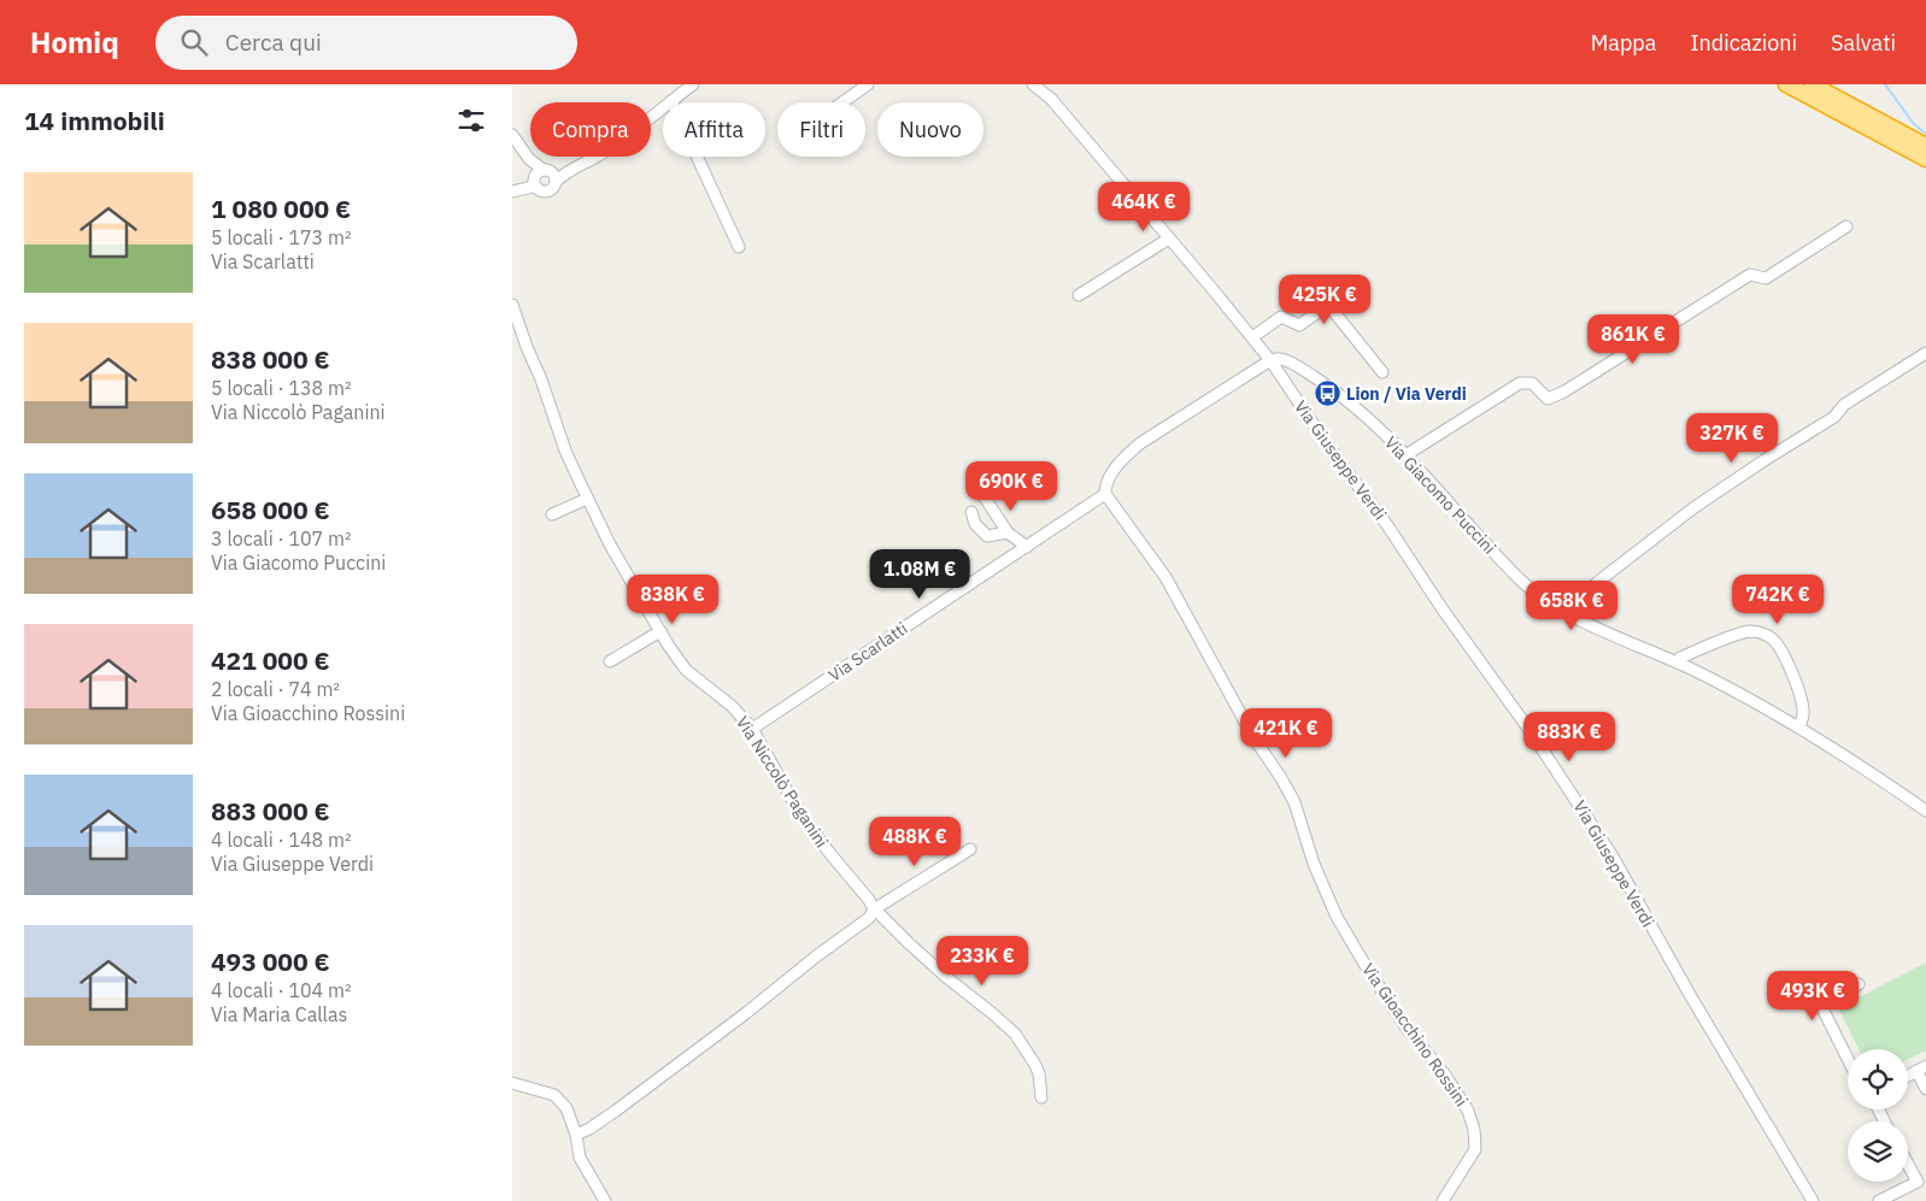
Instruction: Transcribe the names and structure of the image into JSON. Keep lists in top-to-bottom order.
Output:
{
  "streets": {
    "street": [
      "Via Giuseppe Verdi",
      "Via Giacomo Puccini",
      "Via Scarlatti",
      "Via Niccolò Paganini",
      "Via Gioacchino Rossini"
    ]
  },
  "crossings": [
    ["Via Giuseppe Verdi", "Via Giacomo Puccini"],
    ["Via Scarlatti", "Via Niccolò Paganini"],
    ["Via Scarlatti", "Via Gioacchino Rossini"]
  ],
  "places": {
    "bus stop": ["Lion / Via Verdi"]
  },
  "page": {
    "header": "Homiq",
    "search": "Cerca qui",
    "nav": ["Mappa", "Indicazioni", "Salvati"],
    "heading": "14 immobili",
    "chip": [
      "Compra",
      "Affitta",
      "Filtri",
      "Nuovo"
    ],
    "list": [
      {
        "name": "1 080 000 €",
        "note": "5 locali · 173 m² · Via Scarlatti"
      },
      {
        "name": "838 000 €",
        "note": "5 locali · 138 m² · Via Niccolò Paganini"
      },
      {
        "name": "658 000 €",
        "note": "3 locali · 107 m² · Via Giacomo Puccini"
      },
      {
        "name": "421 000 €",
        "note": "2 locali · 74 m² · Via Gioacchino Rossini"
      },
      {
        "name": "883 000 €",
        "note": "4 locali · 148 m² · Via Giuseppe Verdi"
      },
      {
        "name": "493 000 €",
        "note": "4 locali · 104 m² · Via Maria Callas"
      }
    ],
    "price": [
      "464K €",
      "425K €",
      "861K €",
      "327K €",
      "690K €",
      "1.08M €",
      "838K €",
      "742K €",
      "658K €",
      "421K €",
      "883K €",
      "488K €",
      "233K €",
      "493K €"
    ]
  }
}
